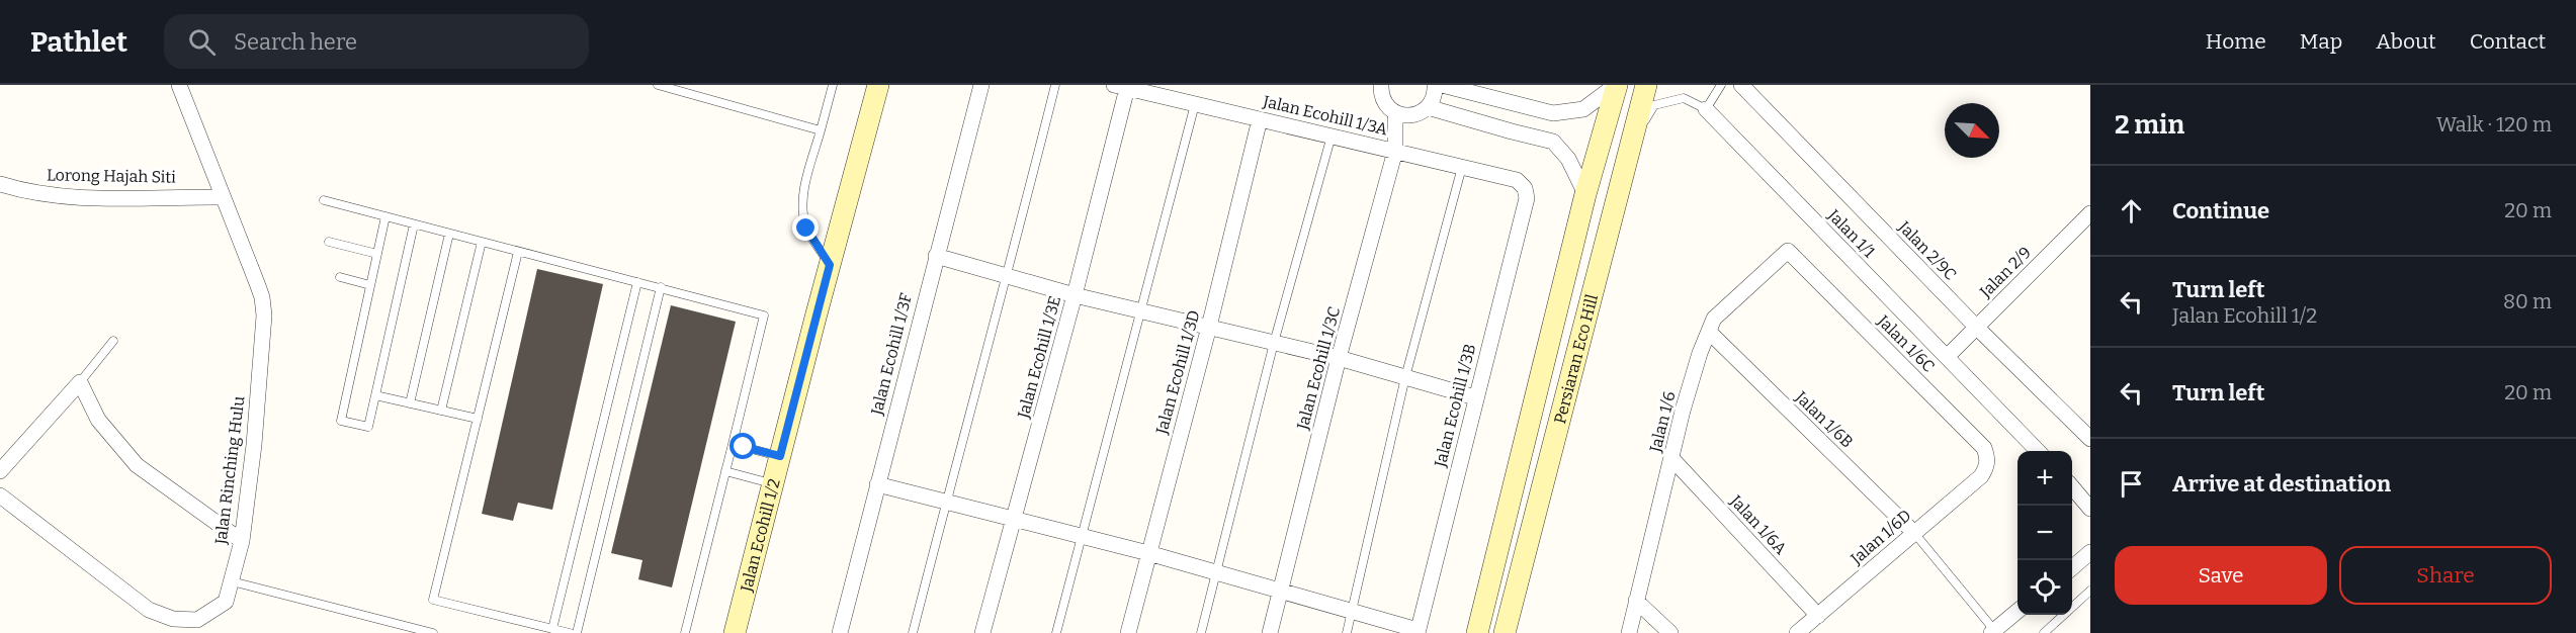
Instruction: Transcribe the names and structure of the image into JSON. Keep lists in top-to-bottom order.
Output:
{
  "streets": {
    "street": [
      "Jalan Ecohill 1/3A",
      "Lorong Hajah Siti",
      "Jalan 1/1",
      "Jalan 2/9C",
      "Jalan 2/9",
      "Jalan 1/6C",
      "Jalan Ecohill 1/3F",
      "Jalan Ecohill 1/3E",
      "Persiaran Eco Hill",
      "Jalan Ecohill 1/3C",
      "Jalan Ecohill 1/3D",
      "Jalan Ecohill 1/3B",
      "Jalan 1/6B",
      "Jalan 1/6",
      "Jalan Rinching Hulu",
      "Jalan 1/6A",
      "Jalan Ecohill 1/2",
      "Jalan 1/6D"
    ]
  },
  "crossings": [
    ["Jalan Ecohill 1/3A", "Jalan Ecohill 1/3E"],
    ["Jalan Ecohill 1/3A", "Jalan Ecohill 1/3C"],
    ["Jalan Ecohill 1/3A", "Jalan Ecohill 1/3D"],
    ["Jalan Ecohill 1/3A", "Jalan Ecohill 1/3B"],
    ["Lorong Hajah Siti", "Jalan Rinching Hulu"],
    ["Jalan 1/1", "Jalan 2/9"],
    ["Jalan 1/1", "Persiaran Eco Hill"],
    ["Jalan 2/9C", "Jalan 2/9"],
    ["Jalan 1/6C", "Jalan 1/6"],
    ["Jalan 1/6C", "Jalan 1/6D"],
    ["Jalan 1/6B", "Jalan 1/6"],
    ["Jalan 1/6B", "Jalan 1/6D"],
    ["Jalan 1/6", "Jalan 1/6A"],
    ["Jalan 1/6A", "Jalan 1/6D"]
  ],
  "north": "bottom right",
  "page": {
    "header": "Pathlet",
    "search": "Search here",
    "nav": [
      "Home",
      "Map",
      "About",
      "Contact"
    ],
    "heading": ["2 min", "Walk · 120 m"],
    "list": [
      ["Continue", "20 m"],
      ["Turn left", "Jalan Ecohill 1/2", "80 m"],
      ["Turn left", "20 m"],
      "Arrive at destination"
    ],
    "map_buttons": ["+", "−"],
    "buttons": ["Save", "Share"]
  }
}
